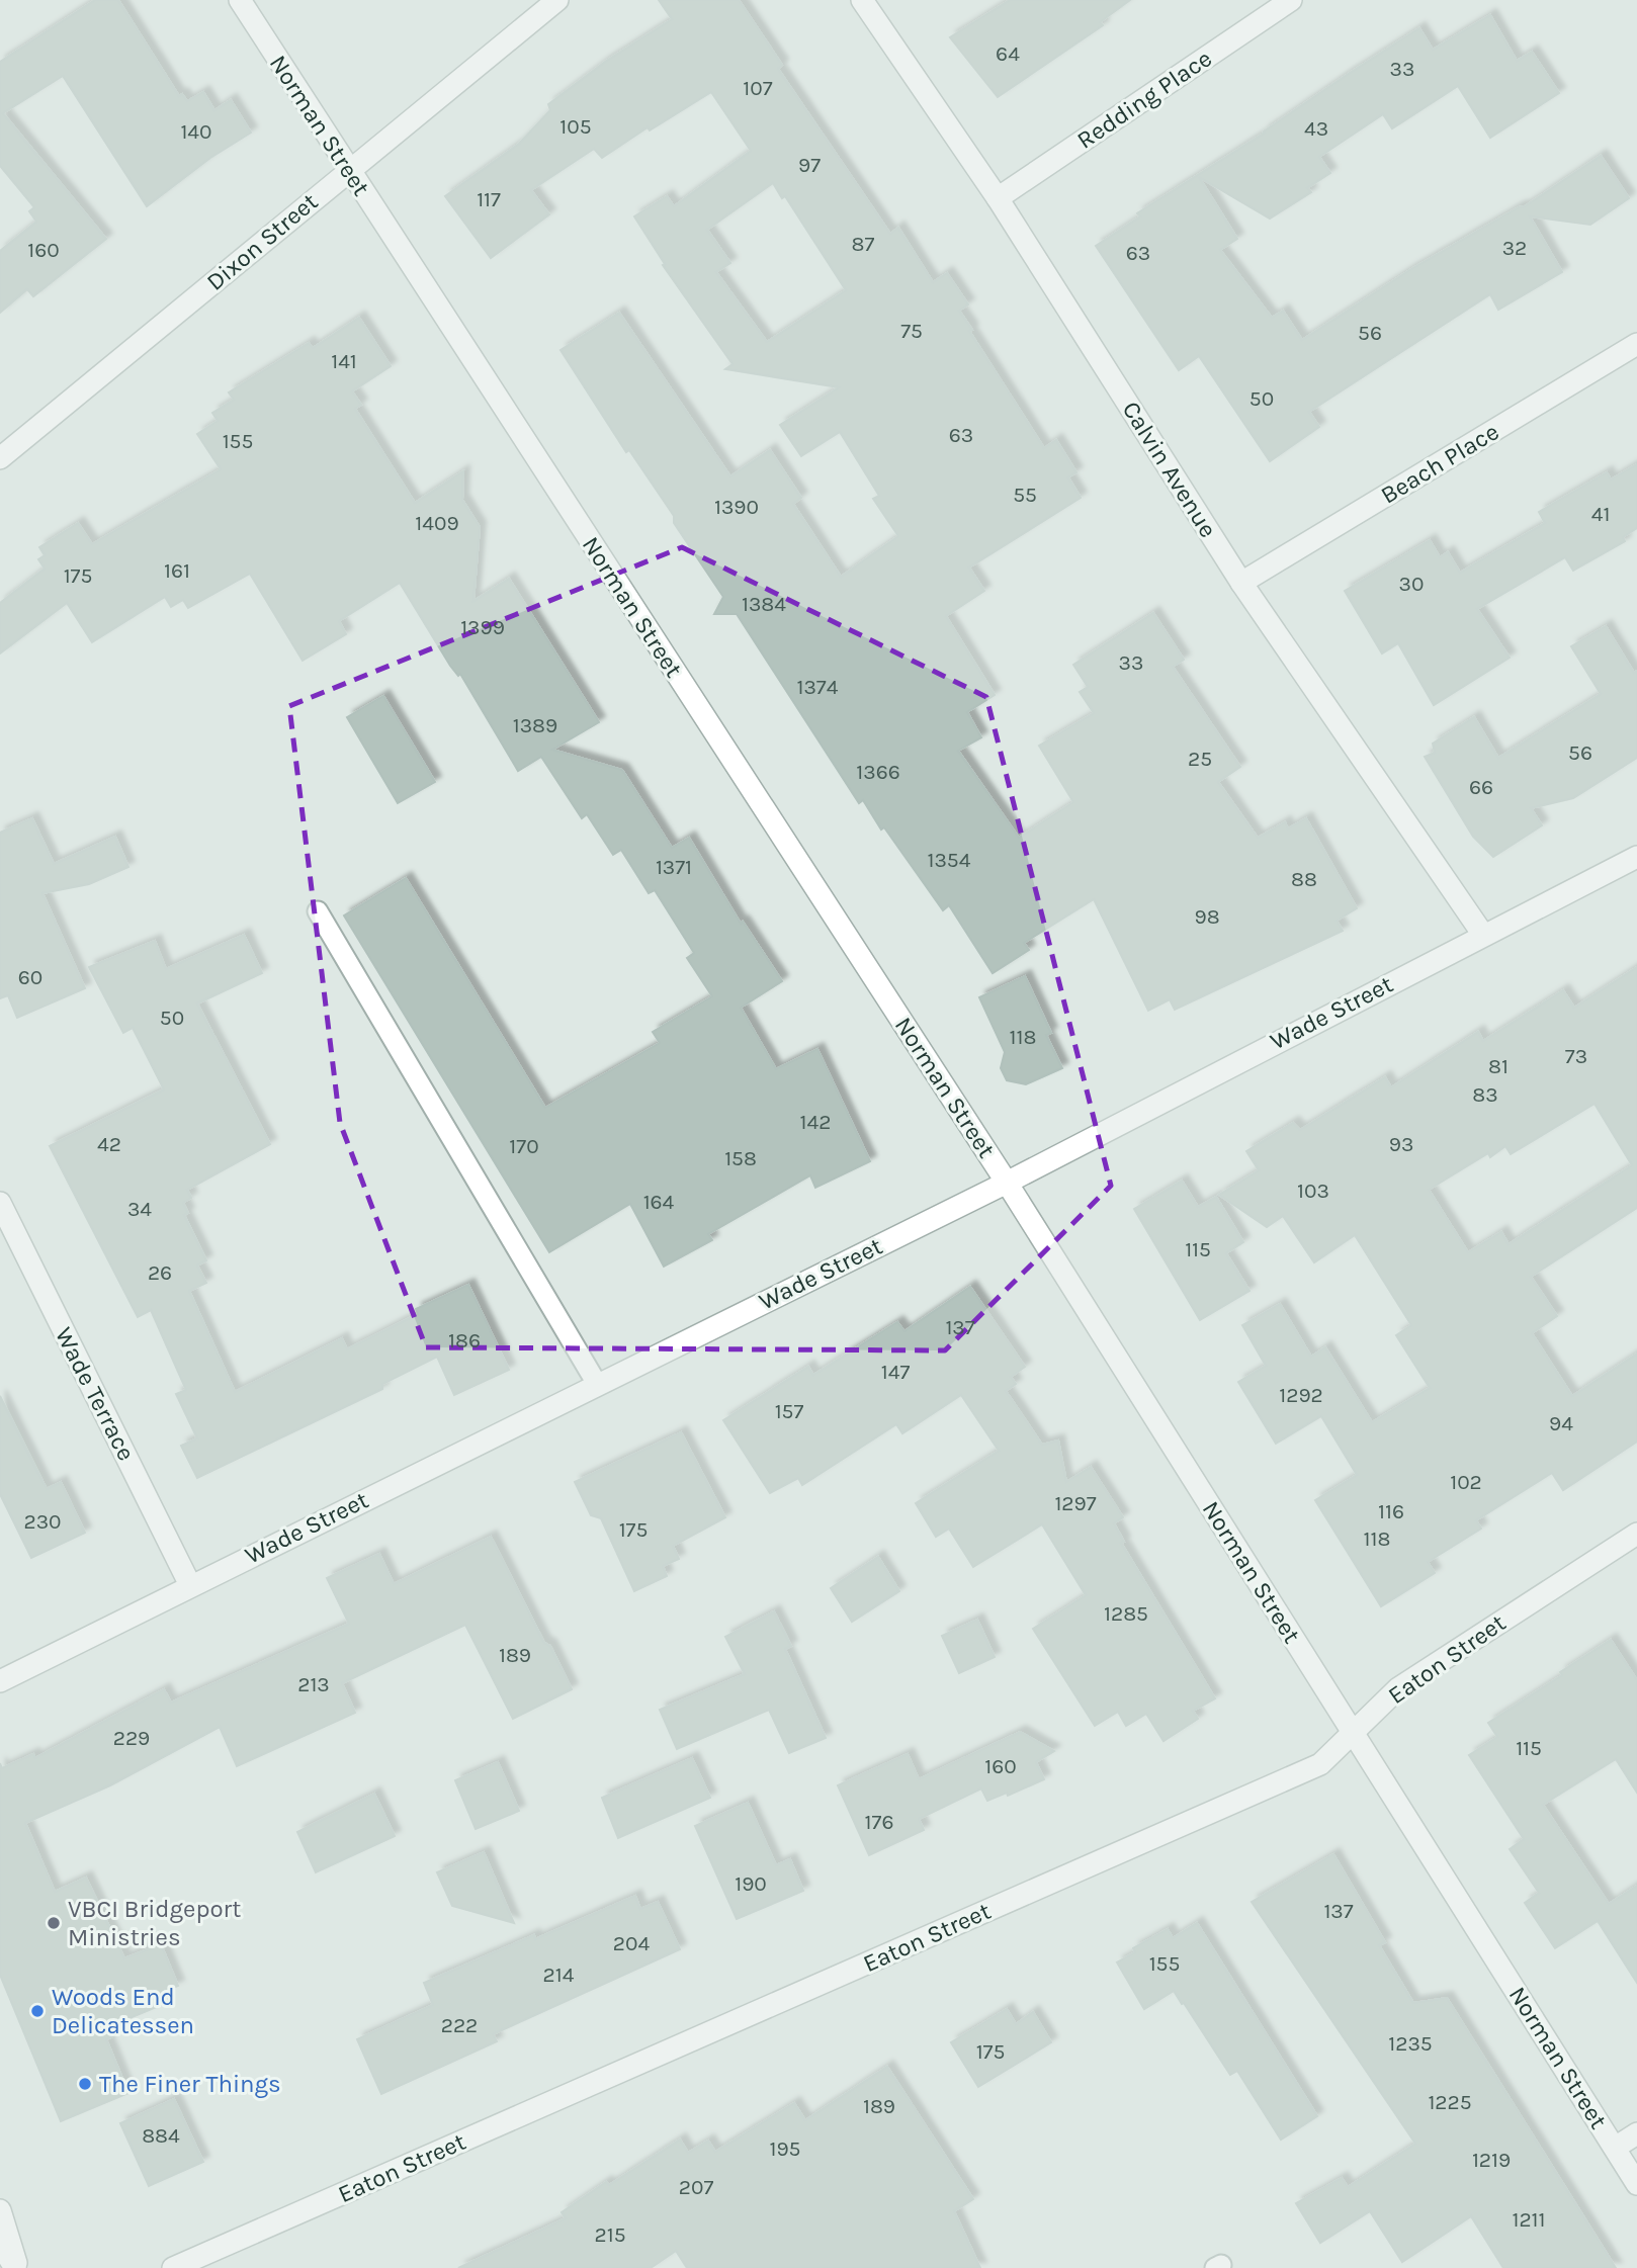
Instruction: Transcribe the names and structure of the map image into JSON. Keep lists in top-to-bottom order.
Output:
{
  "streets": {
    "street": [
      "Redding Place",
      "Norman Street",
      "Dixon Street",
      "Beach Place",
      "Calvin Avenue",
      "Wade Street",
      "Wade Terrace",
      "Eaton Street"
    ]
  },
  "crossings": [
    ["Redding Place", "Calvin Avenue"],
    ["Norman Street", "Dixon Street"],
    ["Norman Street", "Wade Street"],
    ["Norman Street", "Eaton Street"],
    ["Beach Place", "Calvin Avenue"],
    ["Calvin Avenue", "Wade Street"],
    ["Wade Street", "Wade Terrace"]
  ],
  "places": ["VBCI Bridgeport Ministries", "Woods End Delicatessen", "The Finer Things"],
  "house_numbers": [
    "64",
    "33",
    "107",
    "105",
    "43",
    "140",
    "97",
    "117",
    "87",
    "32",
    "160",
    "63",
    "75",
    "56",
    "141",
    "50",
    "63",
    "155",
    "55",
    "1390",
    "41",
    "1409",
    "161",
    "175",
    "30",
    "1384",
    "1399",
    "33",
    "1374",
    "1389",
    "56",
    "25",
    "1366",
    "66",
    "1354",
    "1371",
    "88",
    "98",
    "60",
    "50",
    "118",
    "73",
    "81",
    "83",
    "142",
    "42",
    "93",
    "170",
    "158",
    "103",
    "164",
    "34",
    "115",
    "26",
    "137",
    "186",
    "147",
    "1292",
    "157",
    "94",
    "102",
    "1297",
    "116",
    "230",
    "175",
    "118",
    "1285",
    "189",
    "213",
    "229",
    "115",
    "160",
    "176",
    "190",
    "137",
    "204",
    "155",
    "214",
    "222",
    "1235",
    "175",
    "1225",
    "189",
    "884",
    "195",
    "1219",
    "207",
    "1211",
    "215"
  ]
}
